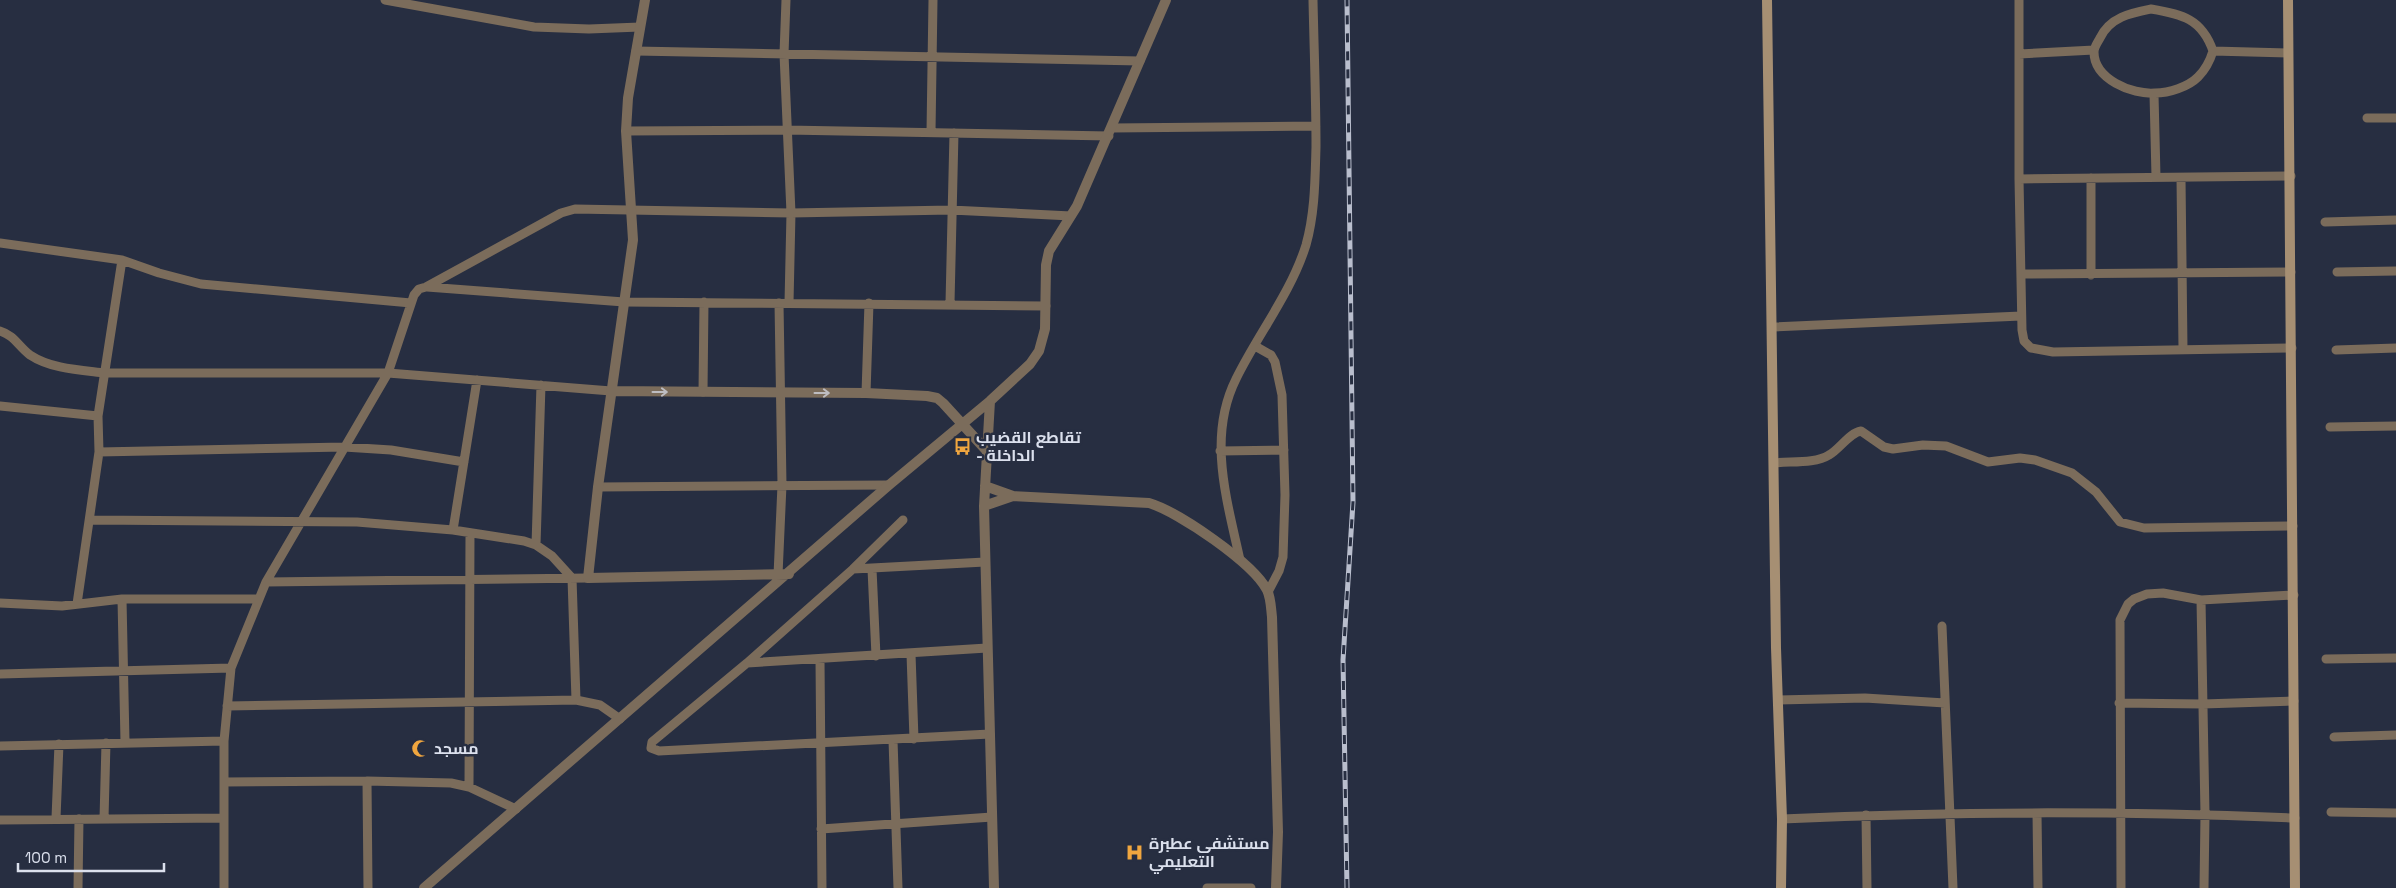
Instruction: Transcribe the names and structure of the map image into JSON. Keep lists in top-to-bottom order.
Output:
{
  "places": {
    "bus stop": ["تقاطع القضيب - الداخلة"],
    "mosque": ["مسجد"],
    "hospital": ["مستشفى عطبرة التعليمي"]
  },
  "scale_bar": "100 m"
}
